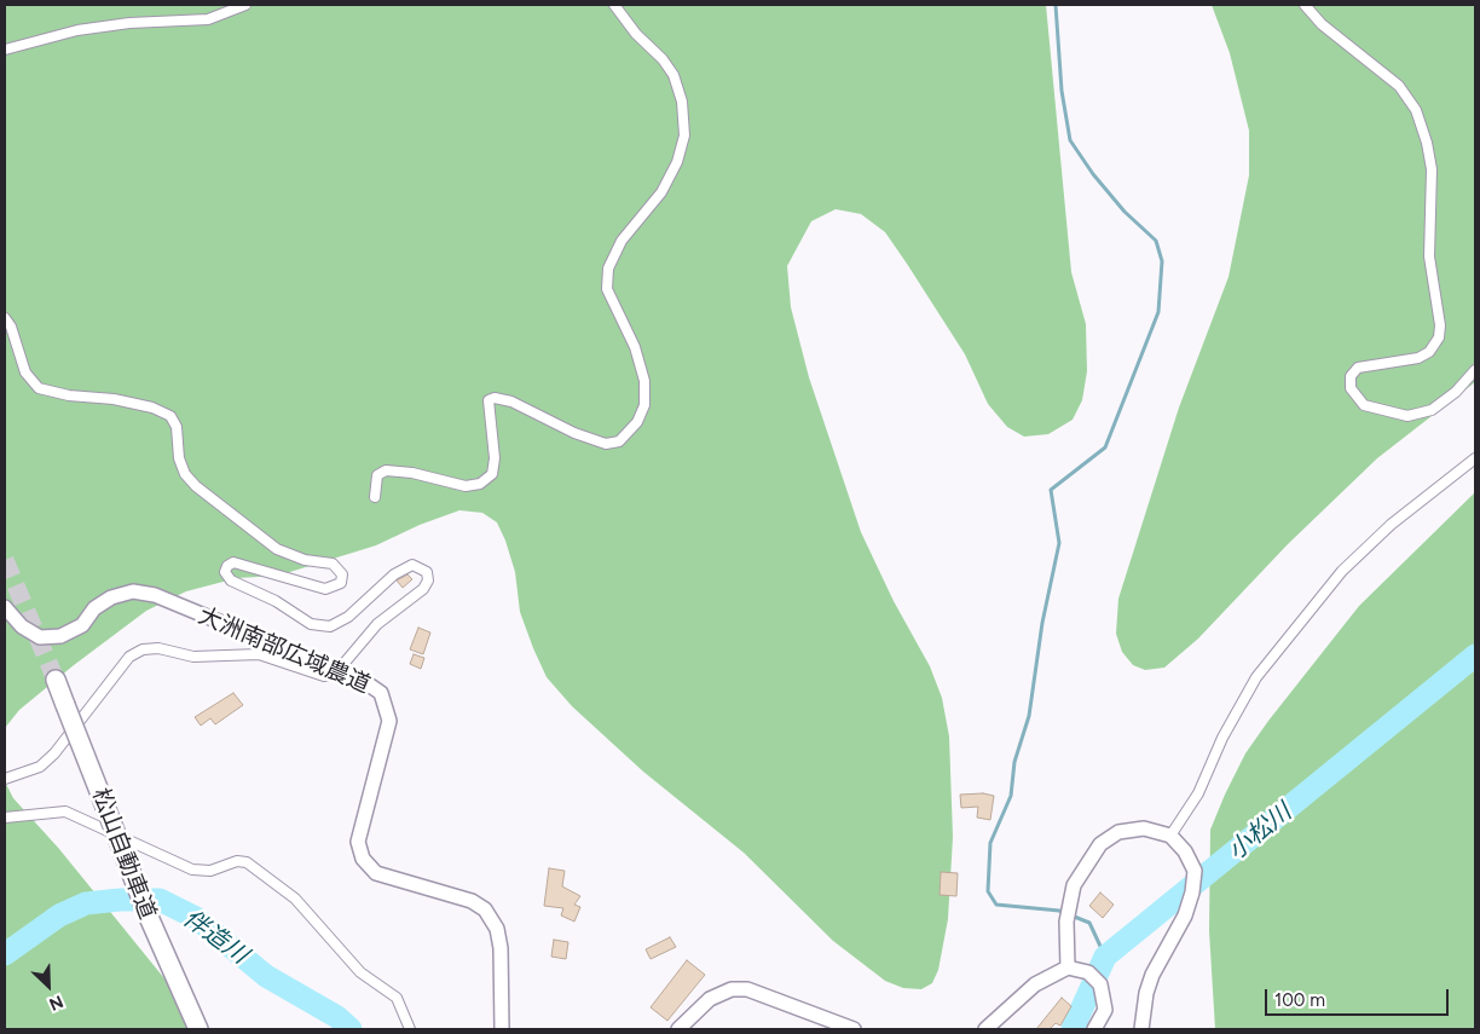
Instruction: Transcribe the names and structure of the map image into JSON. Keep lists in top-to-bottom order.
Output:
{
  "streets": {
    "highway": ["松山自動車道"],
    "street": ["大洲南部広域農道"]
  },
  "water": ["小松川", "伴造川"],
  "scale_bar": "100 m",
  "north": "bottom right"
}
